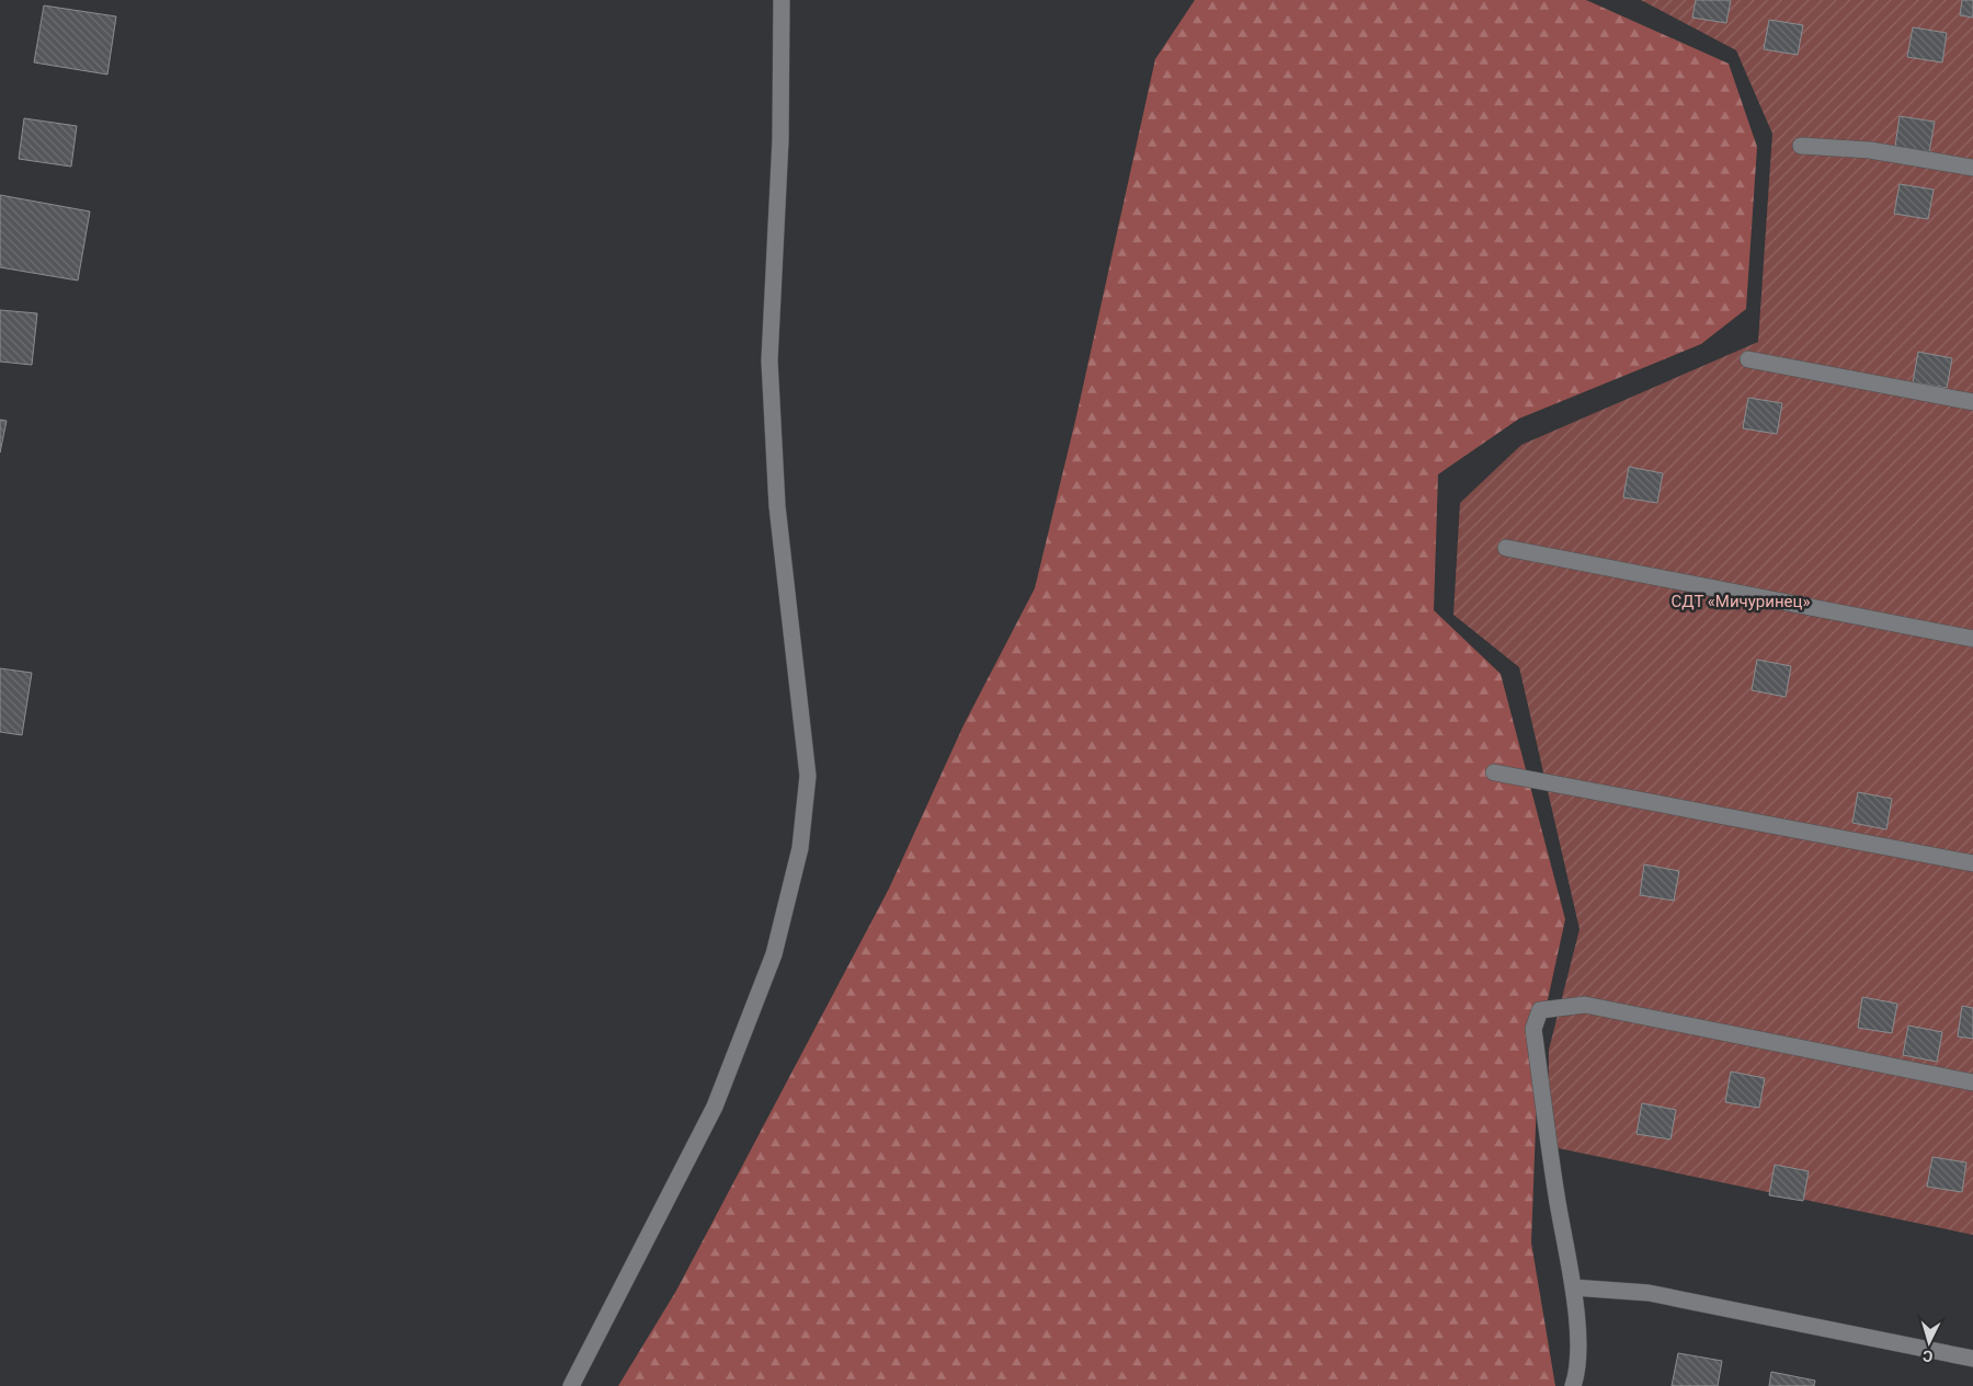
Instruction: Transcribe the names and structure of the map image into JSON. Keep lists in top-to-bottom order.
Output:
{
  "parks": ["СДТ «Мичуринец»"],
  "north": "bottom"
}
